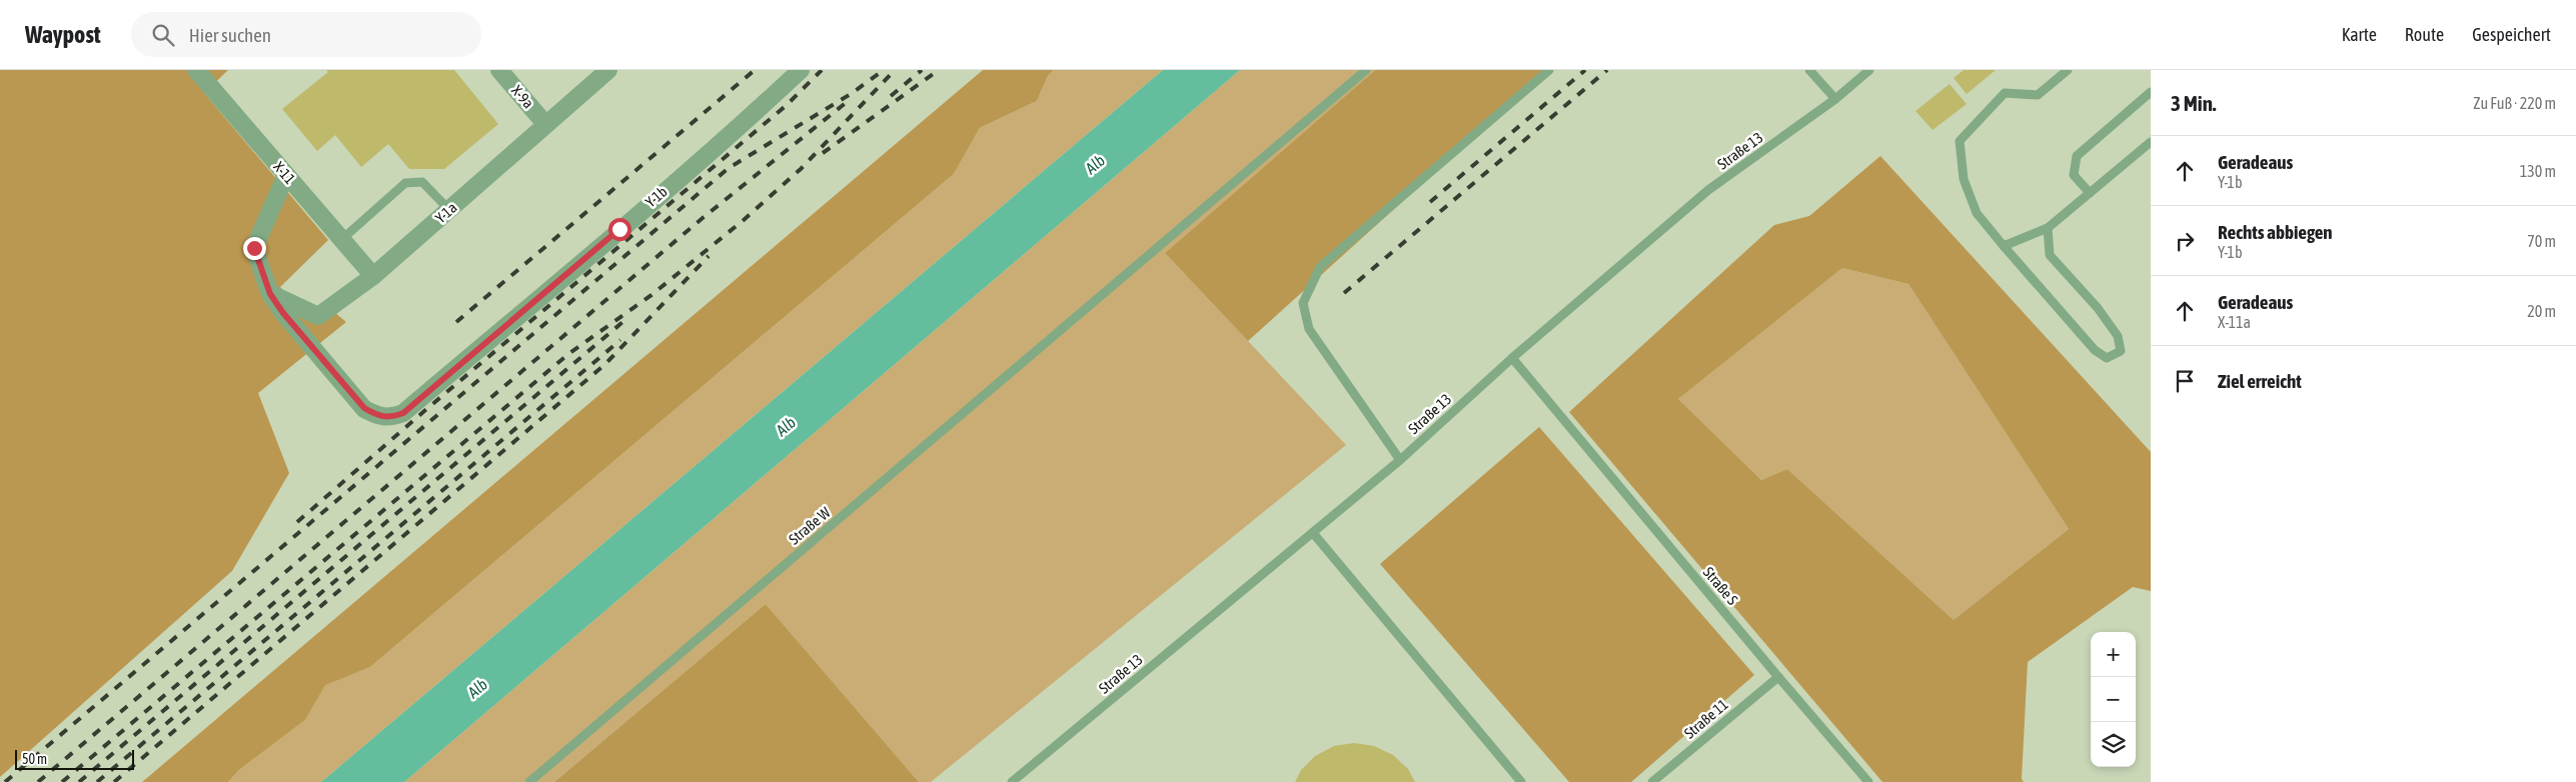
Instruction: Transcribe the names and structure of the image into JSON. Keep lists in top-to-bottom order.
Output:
{
  "streets": {
    "street": [
      "X-9a",
      "X-11",
      "Y-1b",
      "Y-1a"
    ],
    "lane": [
      "Straße 13",
      "Straße W",
      "Straße S",
      "Straße 11"
    ]
  },
  "crossings": [
    ["X-9a", "Y-1a"],
    ["Straße 13", "Straße S"],
    ["X-11", "Y-1b"],
    ["X-11", "Y-1a"],
    ["Y-1b", "Y-1a"],
    ["Straße S", "Straße 11"]
  ],
  "water": ["Alb"],
  "scale_bar": "50 m",
  "page": {
    "header": "Waypost",
    "search": "Hier suchen",
    "nav": ["Karte", "Route", "Gespeichert"],
    "heading": ["3 Min.", "Zu Fuß · 220 m"],
    "list": [
      ["Geradeaus", "Y-1b", "130 m"],
      ["Rechts abbiegen", "Y-1b", "70 m"],
      ["Geradeaus", "X-11a", "20 m"],
      "Ziel erreicht"
    ],
    "map_buttons": ["+", "−"],
    "scale": "50 m"
  }
}
